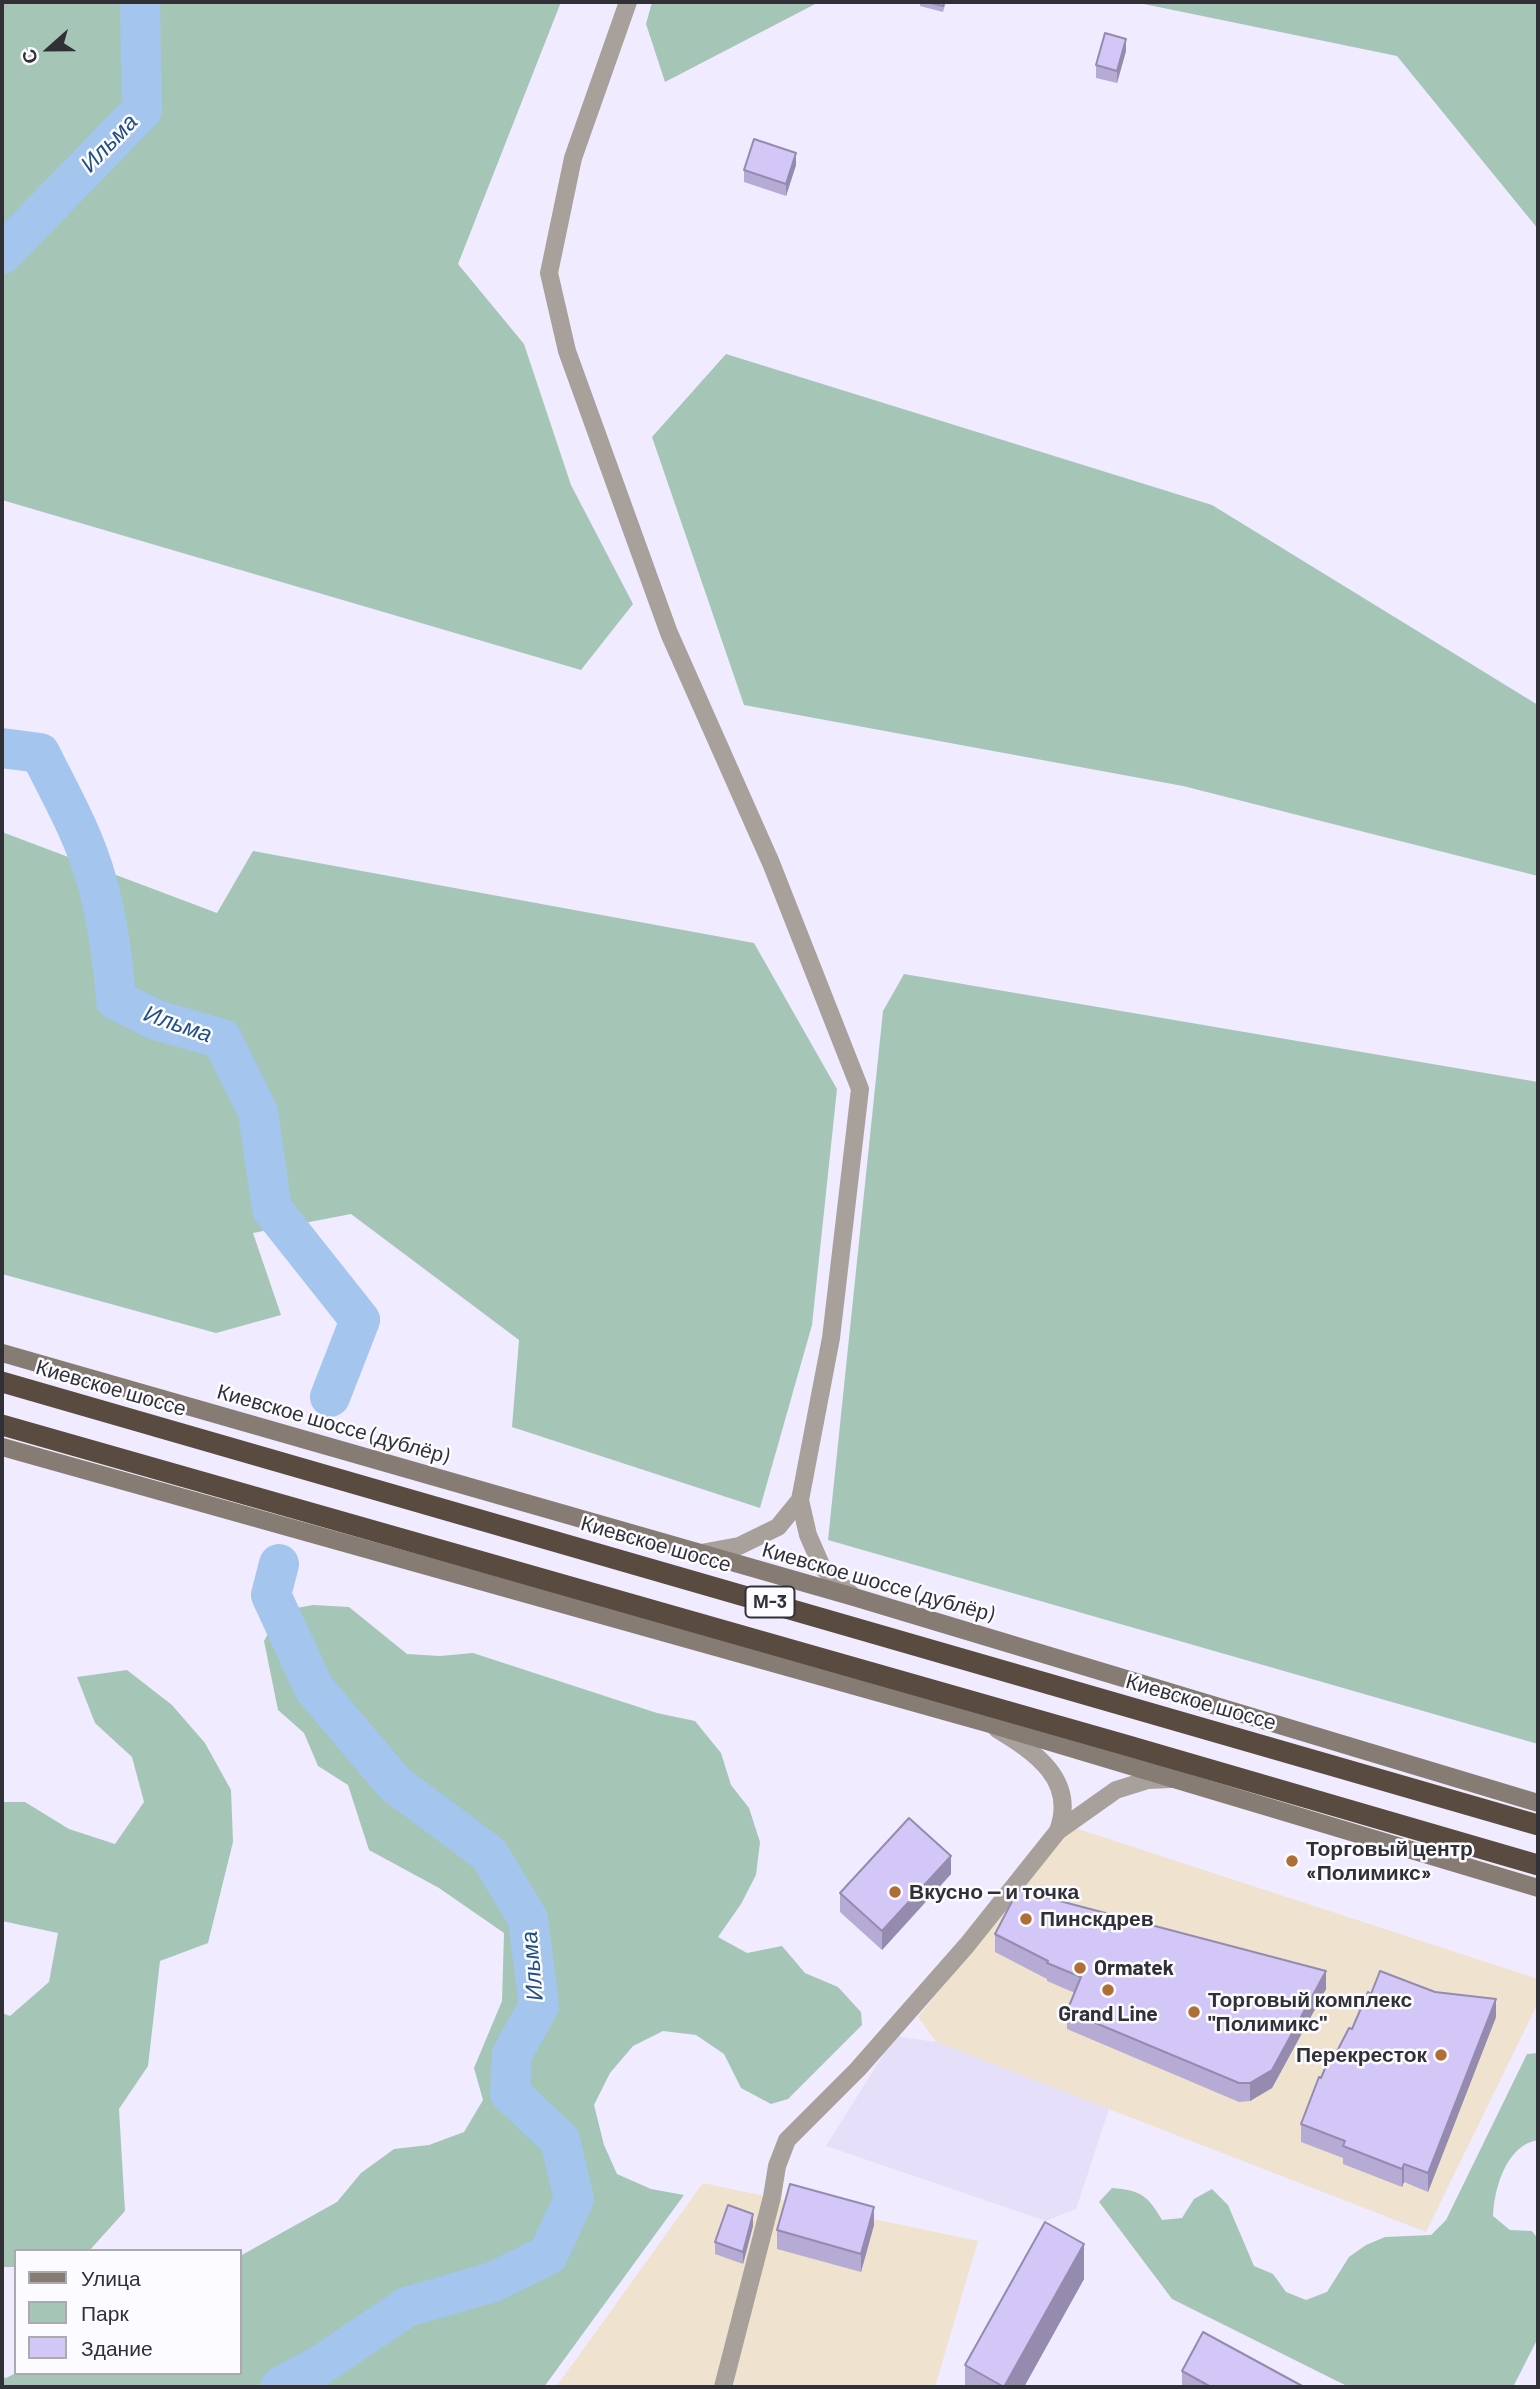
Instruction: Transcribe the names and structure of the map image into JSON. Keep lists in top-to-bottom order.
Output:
{
  "streets": {
    "highway": ["Киевское шоссе", "М-3"],
    "main road": ["Киевское шоссе (дублёр)"]
  },
  "water": ["Ильма"],
  "places": [
    "Торговый центр «Полимикс»",
    "Вкусно — и точка",
    "Пинскдрев",
    "Ormatek",
    "Grand Line",
    "Торговый комплекс \"Полимикс\"",
    "Перекресток"
  ],
  "legend": ["Улица", "Парк", "Здание"],
  "north": "left"
}
